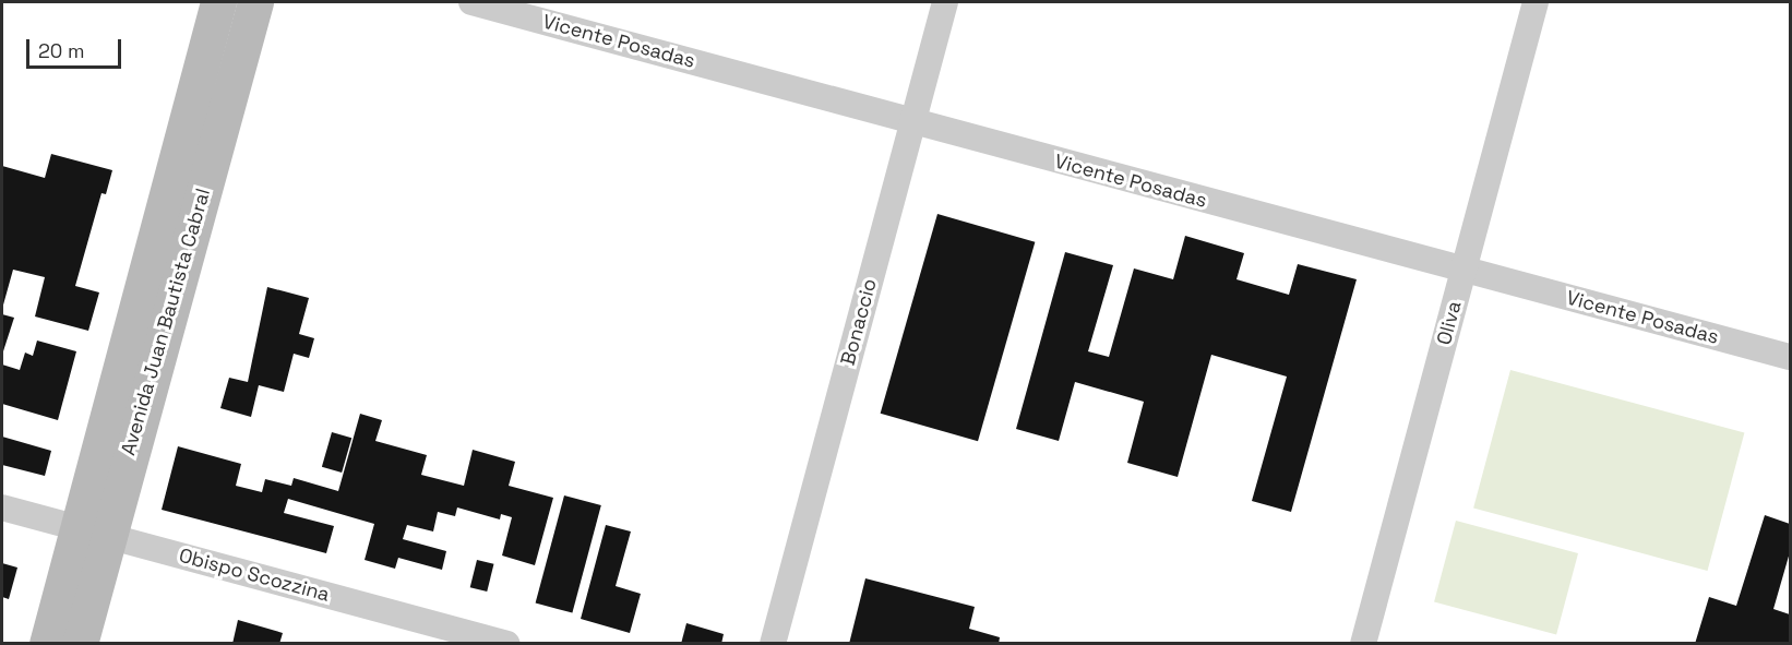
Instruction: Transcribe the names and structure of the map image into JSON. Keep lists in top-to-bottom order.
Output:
{
  "streets": {
    "main road": ["Avenida Juan Bautista Cabral"],
    "street": [
      "Vicente Posadas",
      "Bonaccio",
      "Oliva",
      "Obispo Scozzina"
    ]
  },
  "crossings": [
    ["Vicente Posadas", "Bonaccio"],
    ["Vicente Posadas", "Oliva"],
    ["Avenida Juan Bautista Cabral", "Obispo Scozzina"]
  ],
  "scale_bar": "20 m"
}
